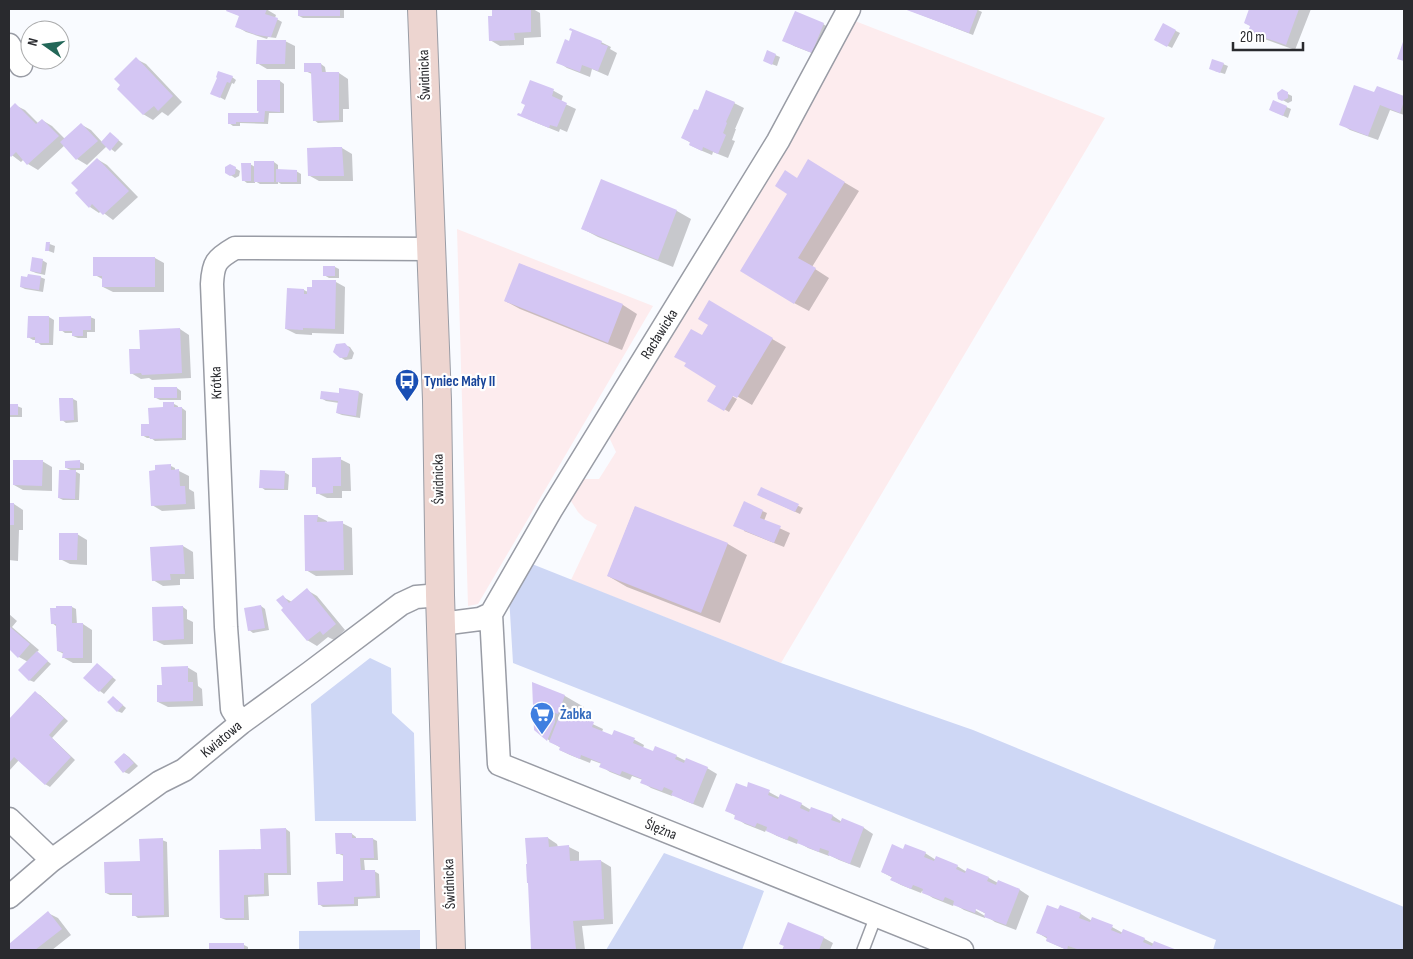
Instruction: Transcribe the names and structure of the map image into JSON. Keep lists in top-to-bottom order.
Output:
{
  "streets": {
    "street": [
      "Świdnicka",
      "Racławicka",
      "Krótka",
      "Kwiatowa",
      "Ślężna"
    ]
  },
  "crossings": [
    ["Świdnicka", "Krótka"],
    ["Świdnicka", "Kwiatowa"],
    ["Racławicka", "Ślężna"],
    ["Krótka", "Kwiatowa"]
  ],
  "places": {
    "bus stop": ["Tyniec Mały II"],
    "supermarket": ["Żabka"]
  },
  "scale_bar": "20 m",
  "north": "left"
}
